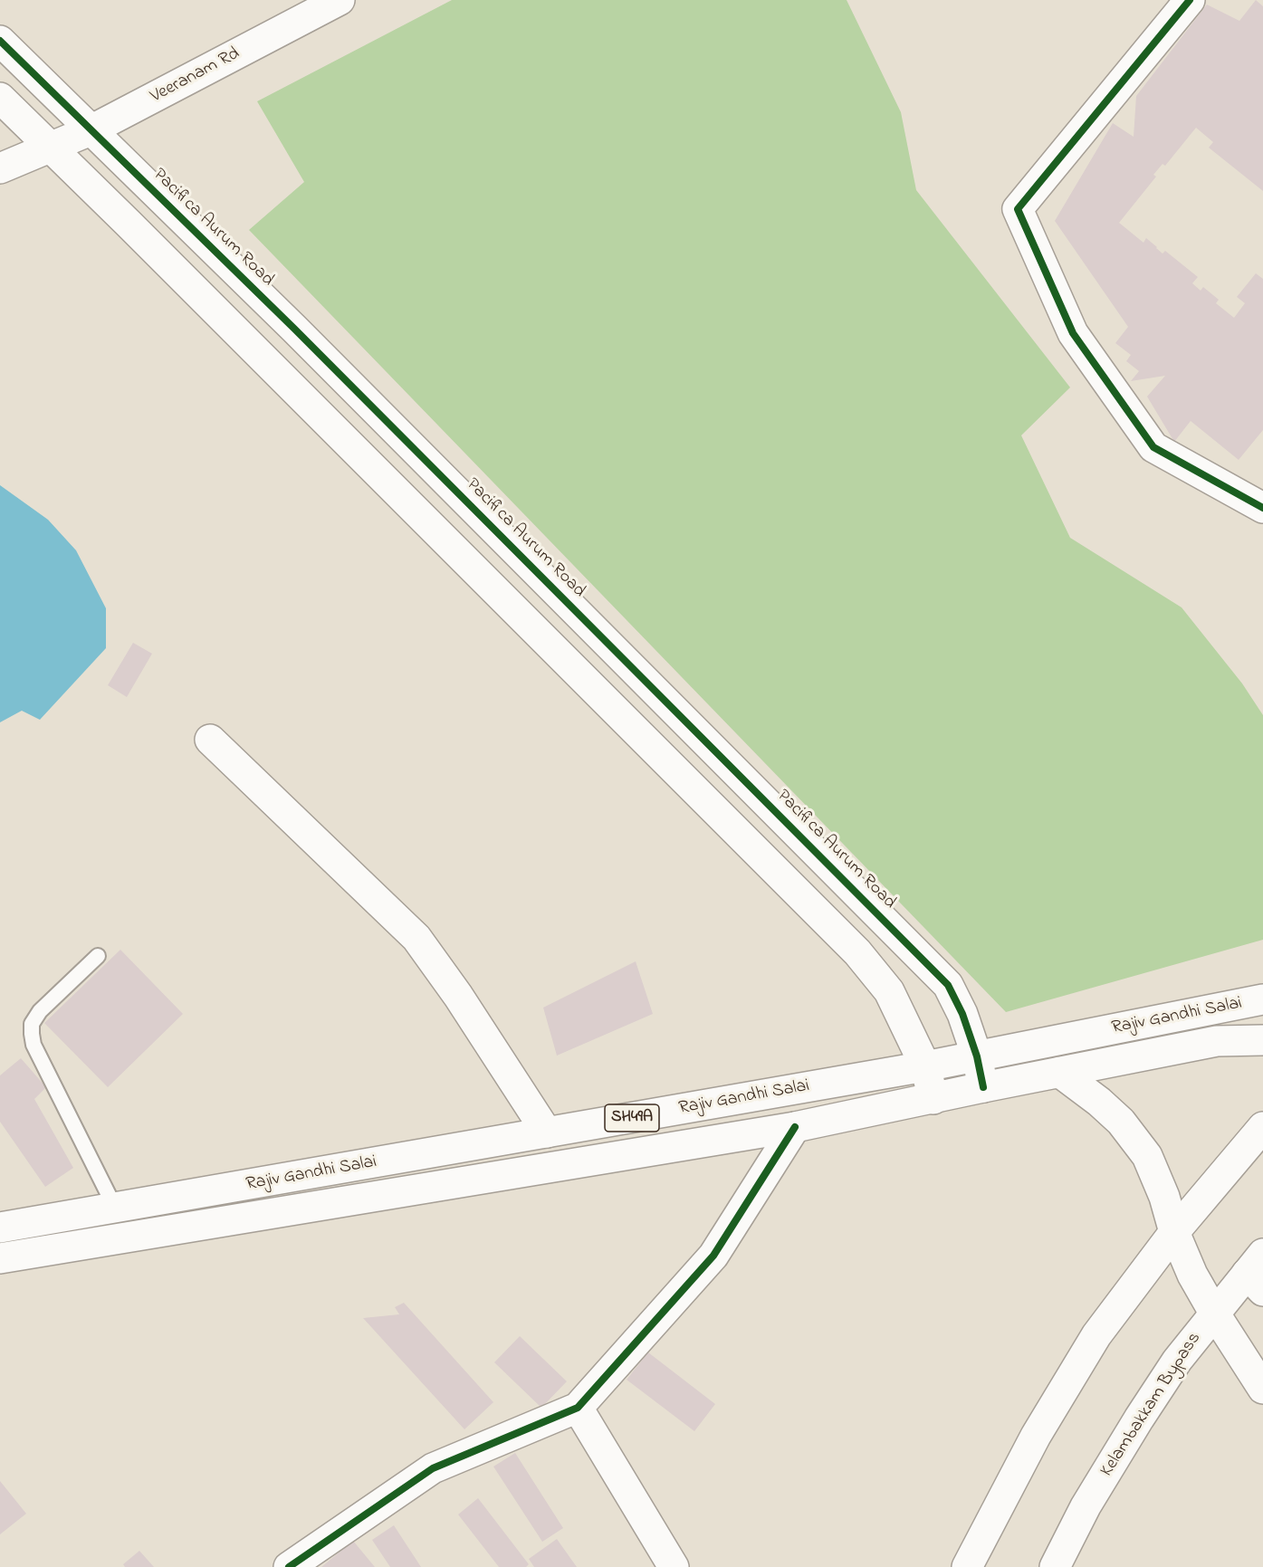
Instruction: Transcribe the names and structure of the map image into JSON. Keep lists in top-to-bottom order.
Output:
{
  "streets": {
    "street": [
      "Veeranam Rd",
      "Pacifica Aurum Road",
      "Rajiv Gandhi Salai",
      "SH49A",
      "Kelambakkam Bypass"
    ]
  },
  "crossings": [
    ["Veeranam Rd", "Pacifica Aurum Road"],
    ["Pacifica Aurum Road", "Rajiv Gandhi Salai"]
  ]
}
